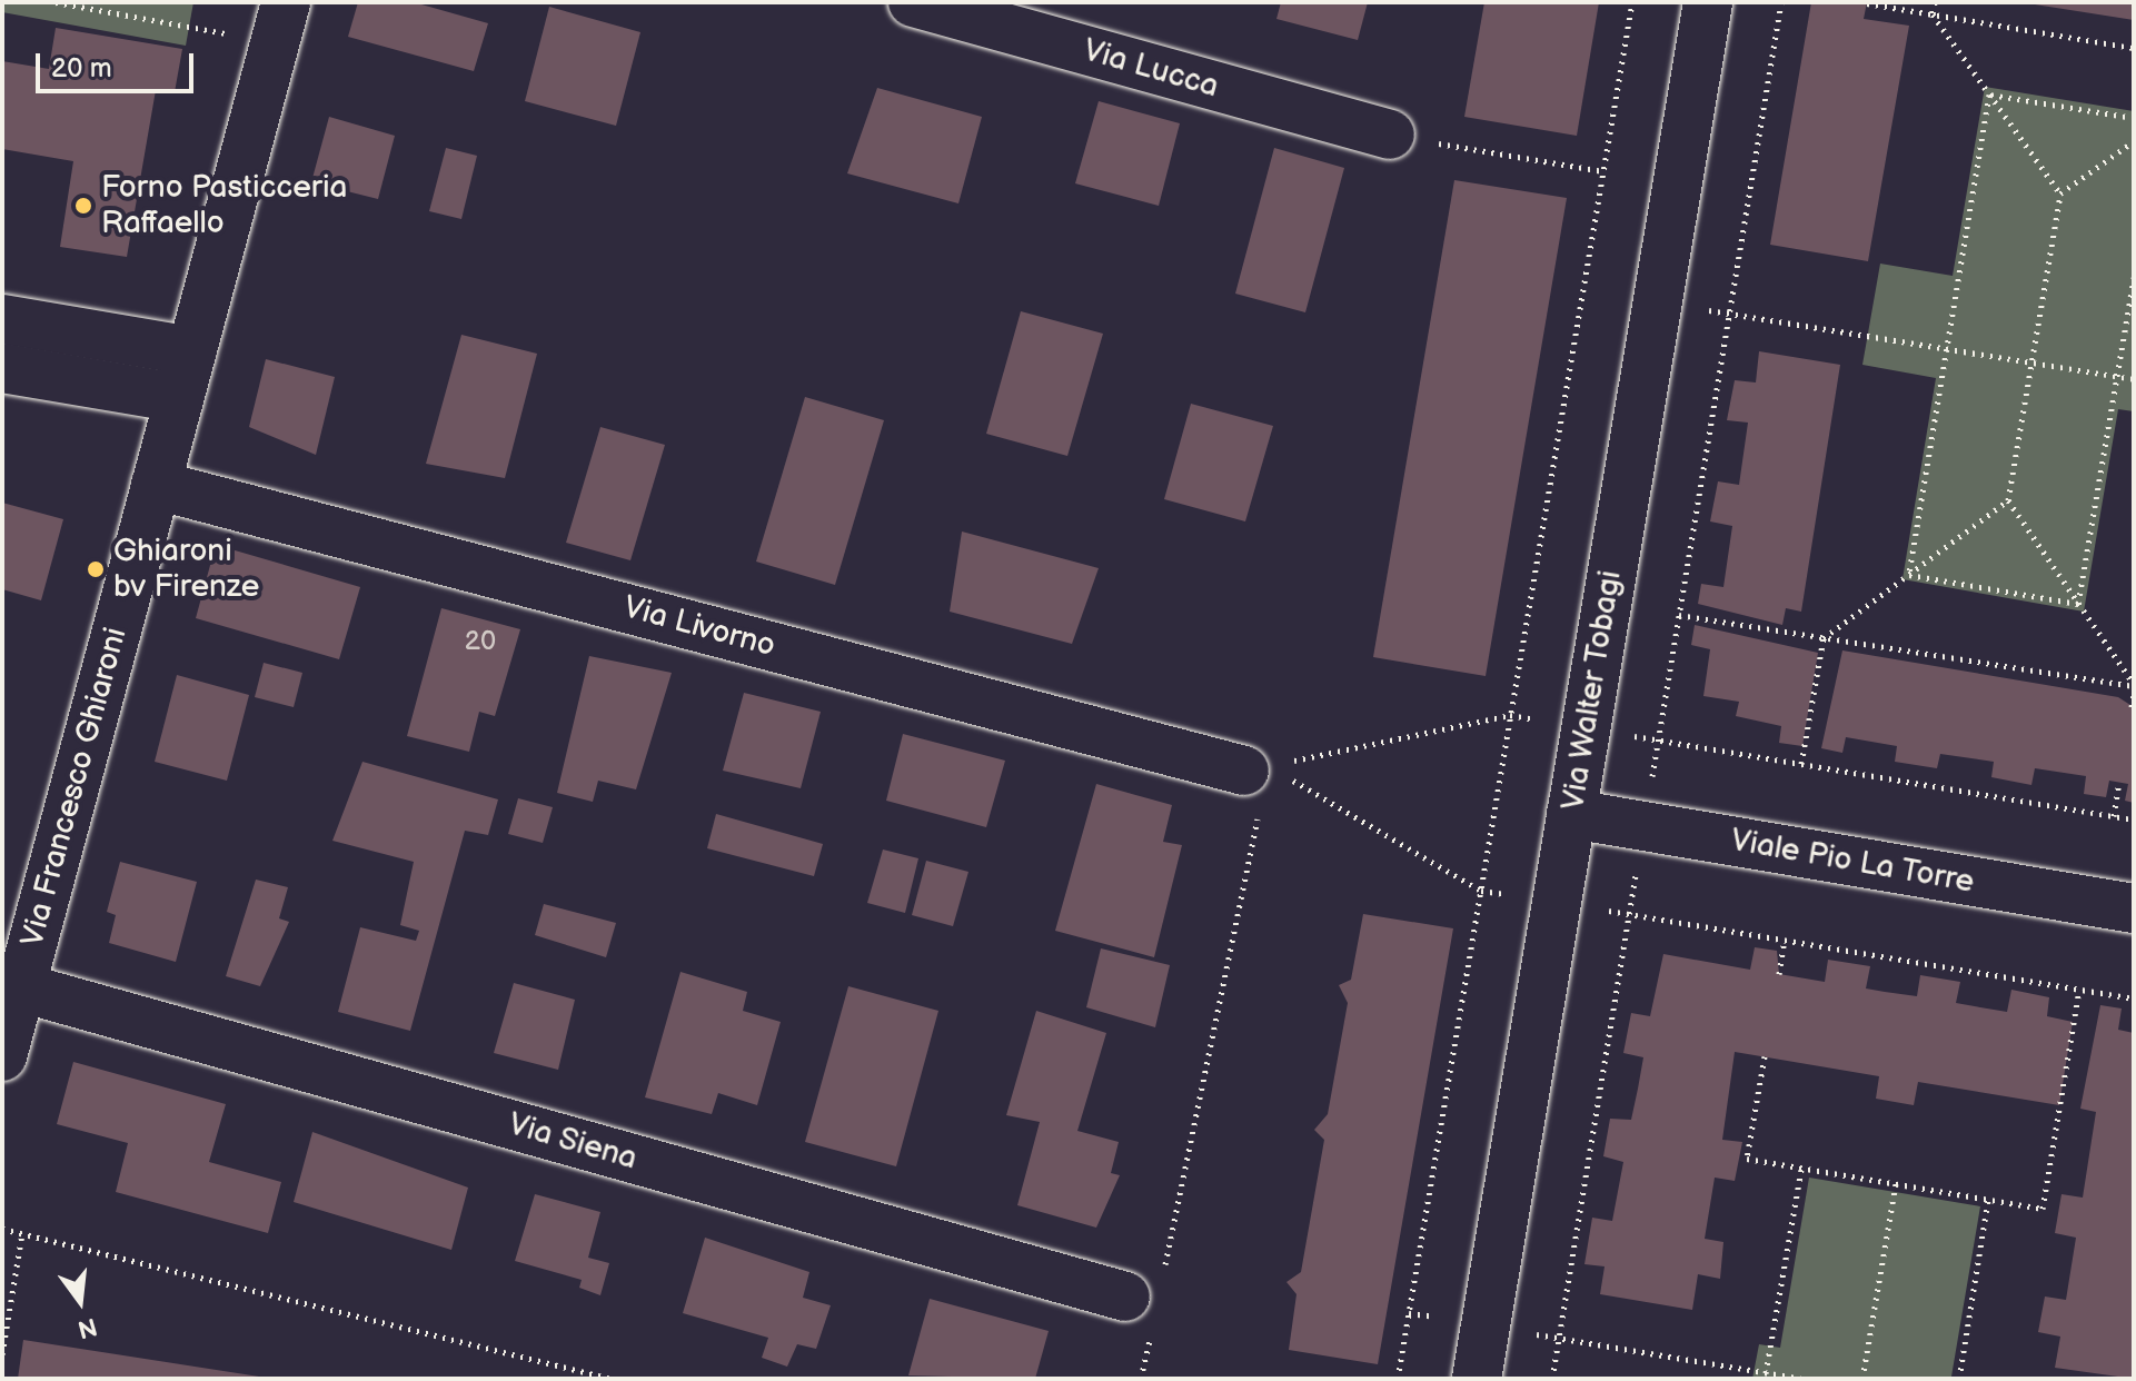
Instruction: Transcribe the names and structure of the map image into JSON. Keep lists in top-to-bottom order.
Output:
{
  "streets": {
    "street": [
      "Via Lucca",
      "Via Livorno",
      "Via Walter Tobagi",
      "Via Francesco Ghiaroni",
      "Viale Pio La Torre",
      "Via Siena"
    ]
  },
  "crossings": [
    ["Via Livorno", "Via Francesco Ghiaroni"],
    ["Via Walter Tobagi", "Viale Pio La Torre"],
    ["Via Francesco Ghiaroni", "Via Siena"]
  ],
  "places": ["Forno Pasticceria Raffaello", "Ghiaroni bv Firenze"],
  "house_numbers": ["20"],
  "scale_bar": "20 m",
  "north": "bottom"
}
